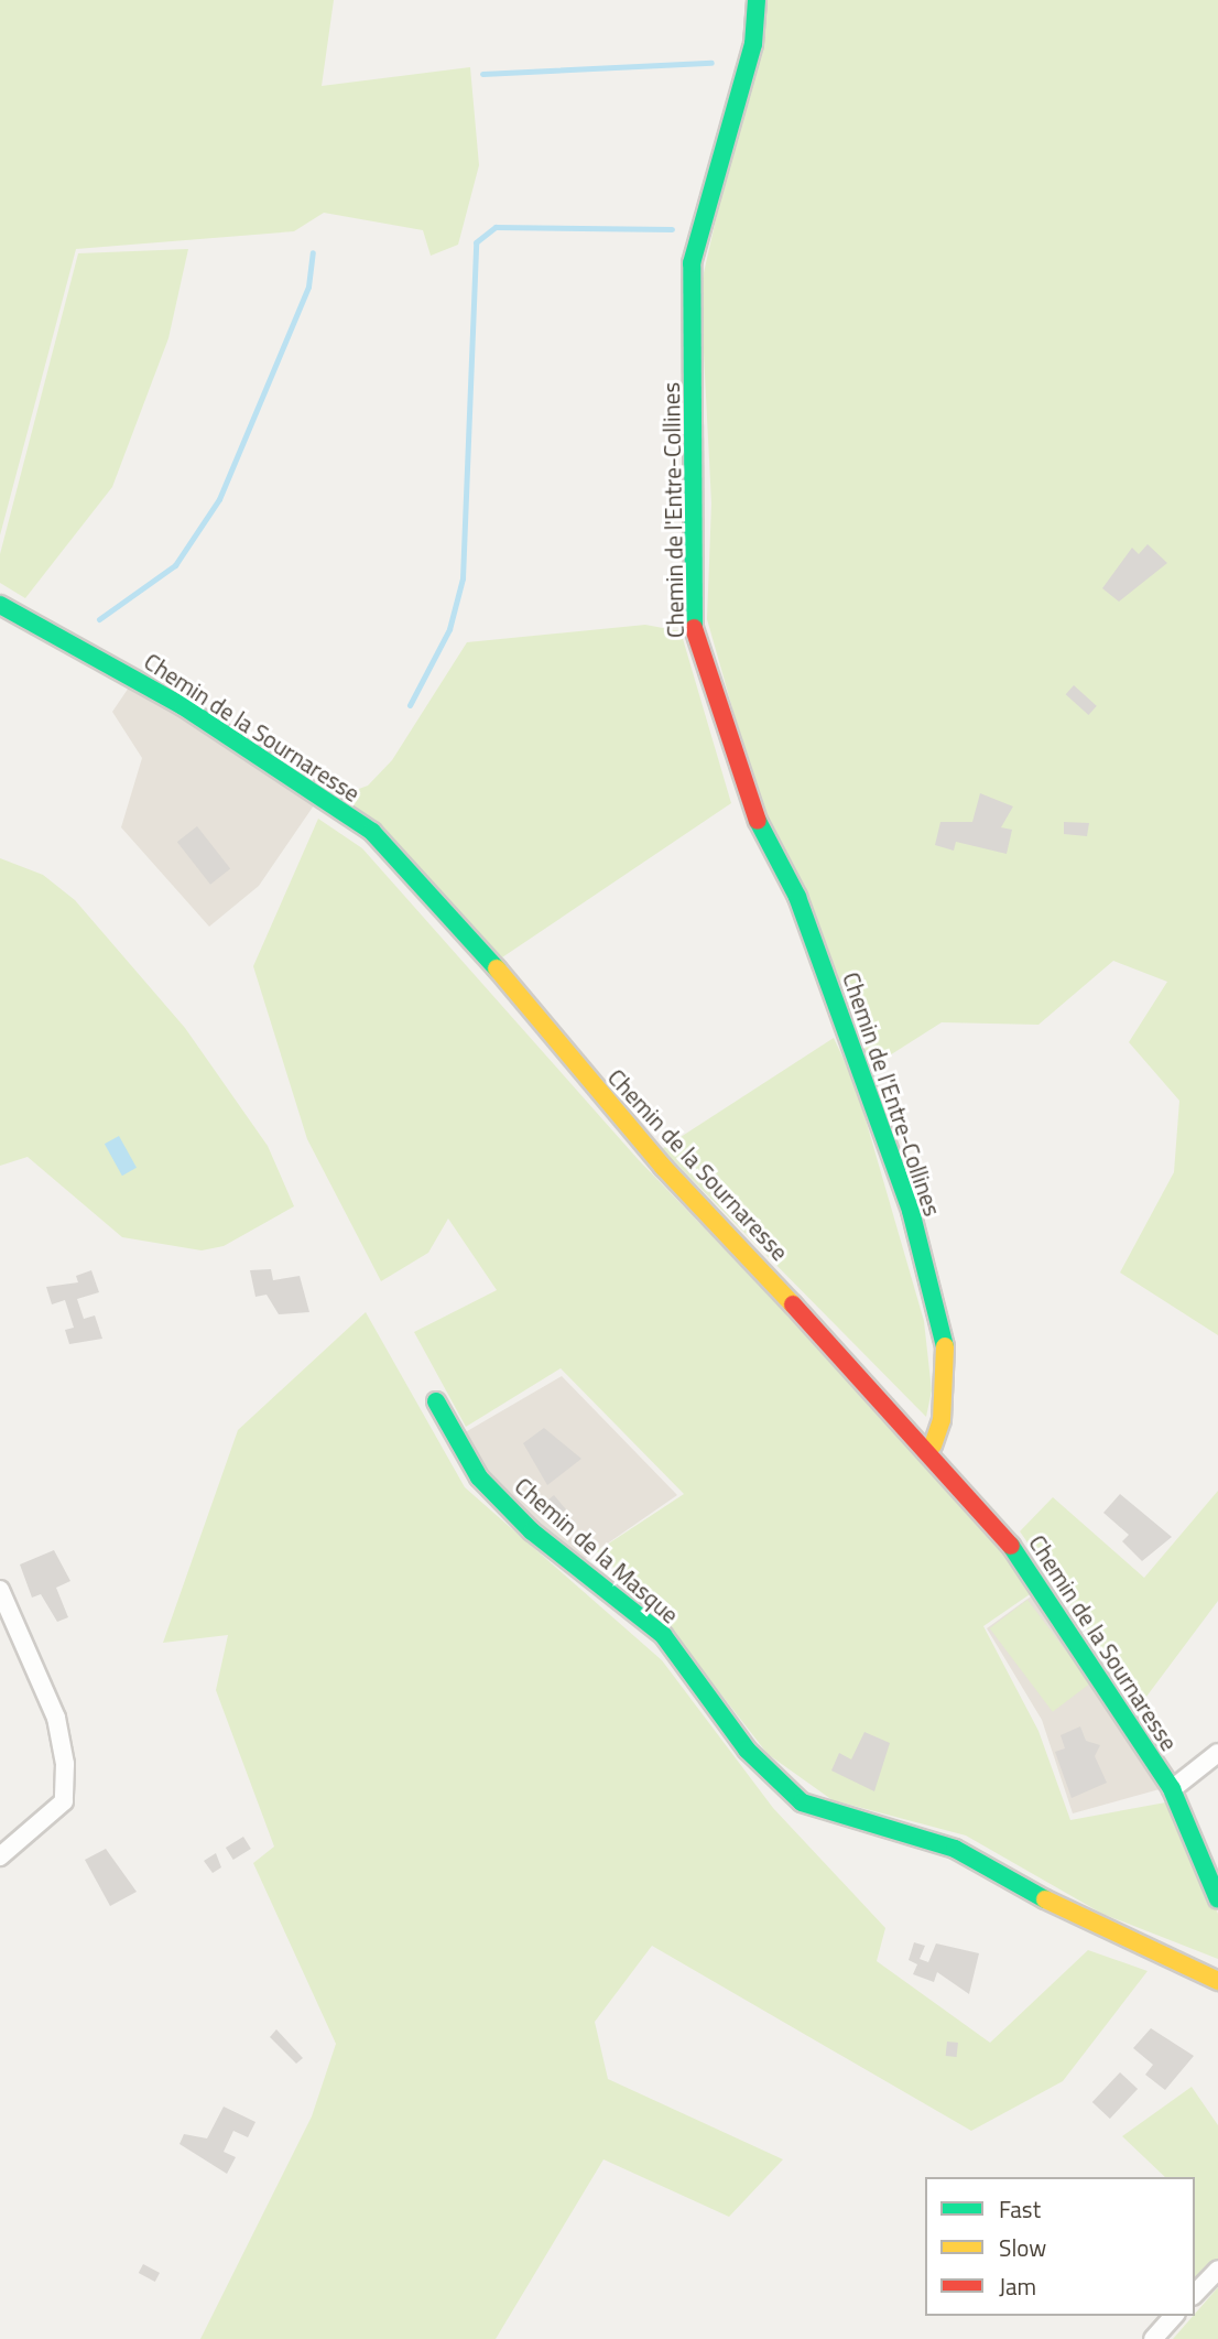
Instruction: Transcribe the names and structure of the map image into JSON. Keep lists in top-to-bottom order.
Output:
{
  "streets": {
    "street": ["Chemin de l'Entre-Collines", "Chemin de la Sournaresse", "Chemin de la Masque"]
  },
  "crossings": [
    ["Chemin de l'Entre-Collines", "Chemin de la Sournaresse"]
  ],
  "legend": ["Fast", "Slow", "Jam"]
}
